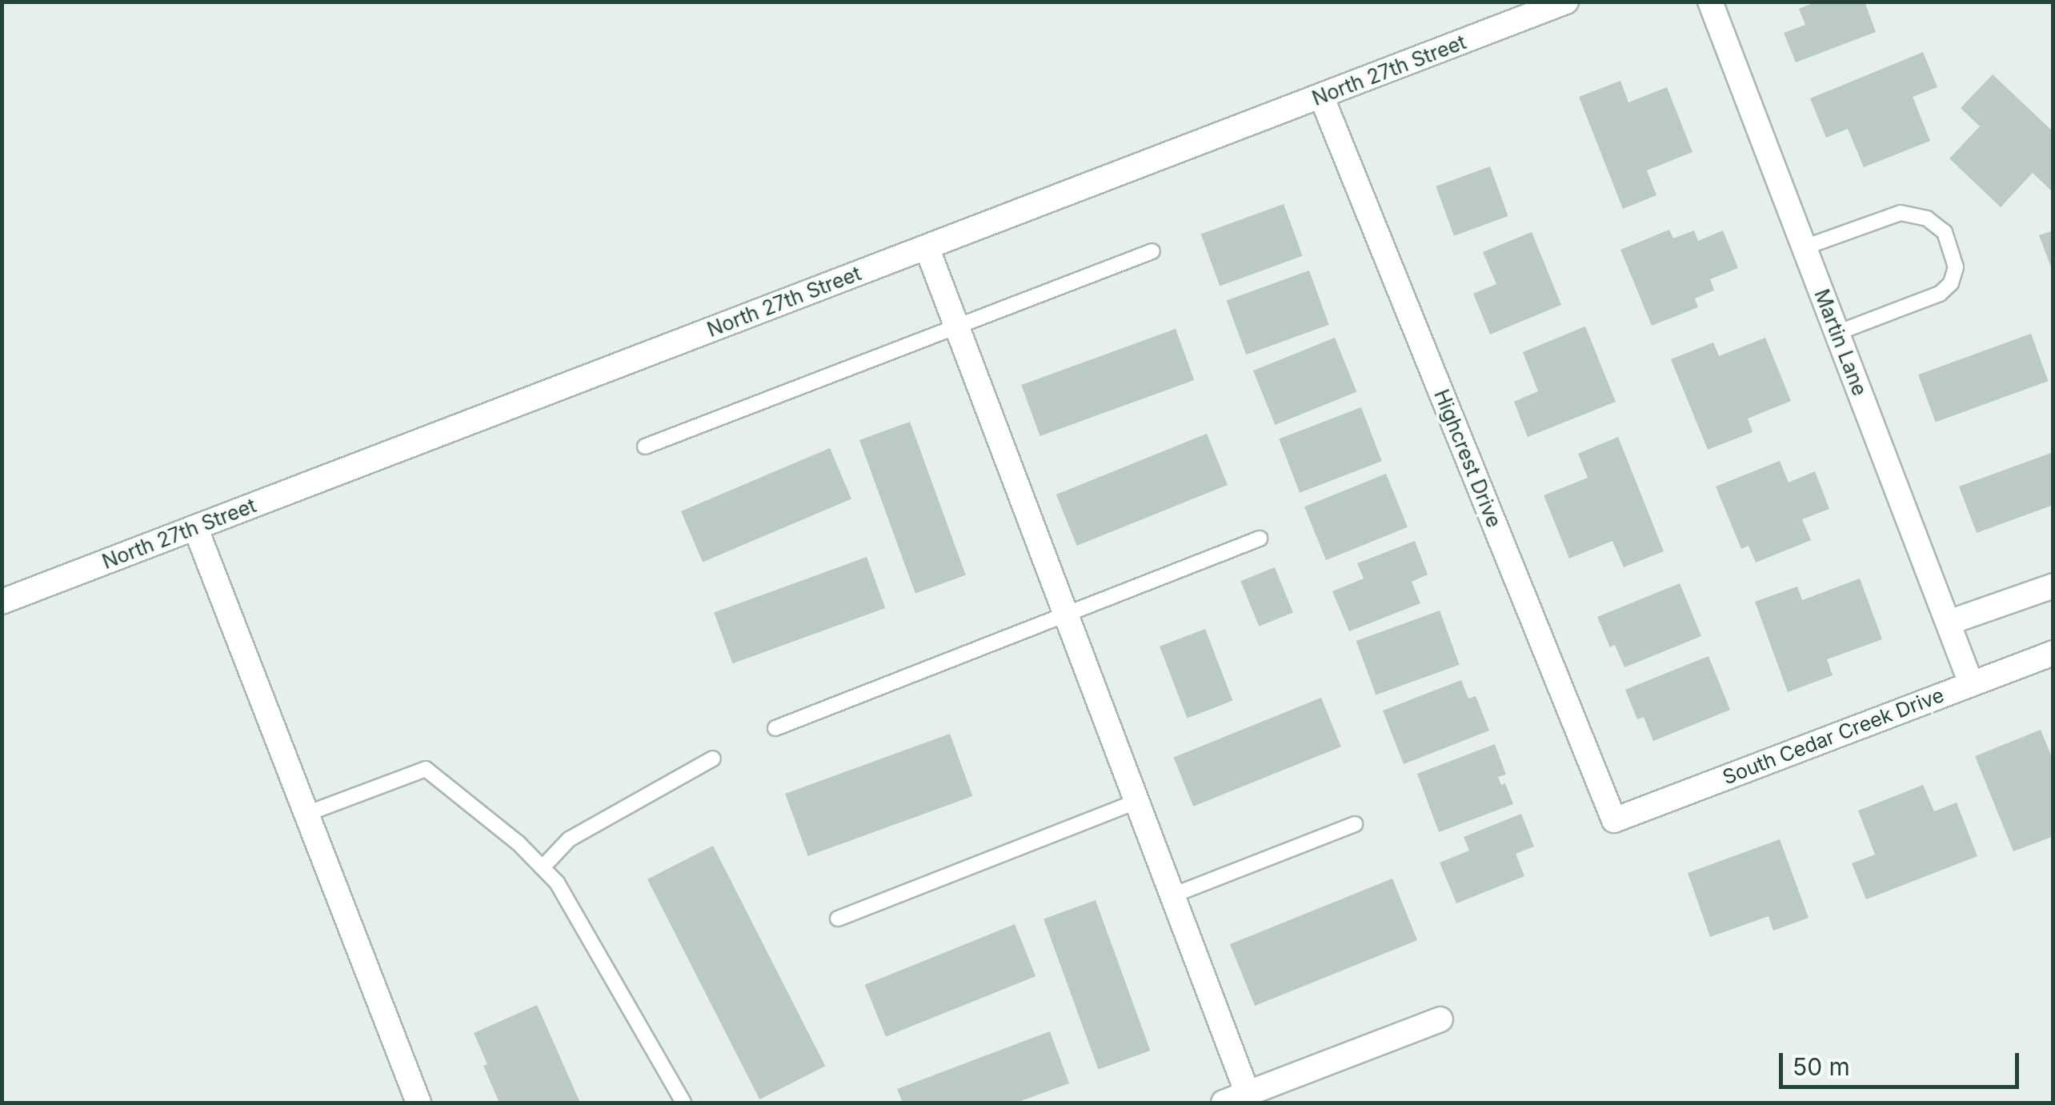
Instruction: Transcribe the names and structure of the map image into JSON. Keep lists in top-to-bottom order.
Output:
{
  "streets": {
    "street": [
      "North 27th Street",
      "Martin Lane",
      "Highcrest Drive",
      "South Cedar Creek Drive"
    ]
  },
  "crossings": [
    ["North 27th Street", "Highcrest Drive"],
    ["Martin Lane", "South Cedar Creek Drive"],
    ["Highcrest Drive", "South Cedar Creek Drive"]
  ],
  "scale_bar": "50 m"
}
